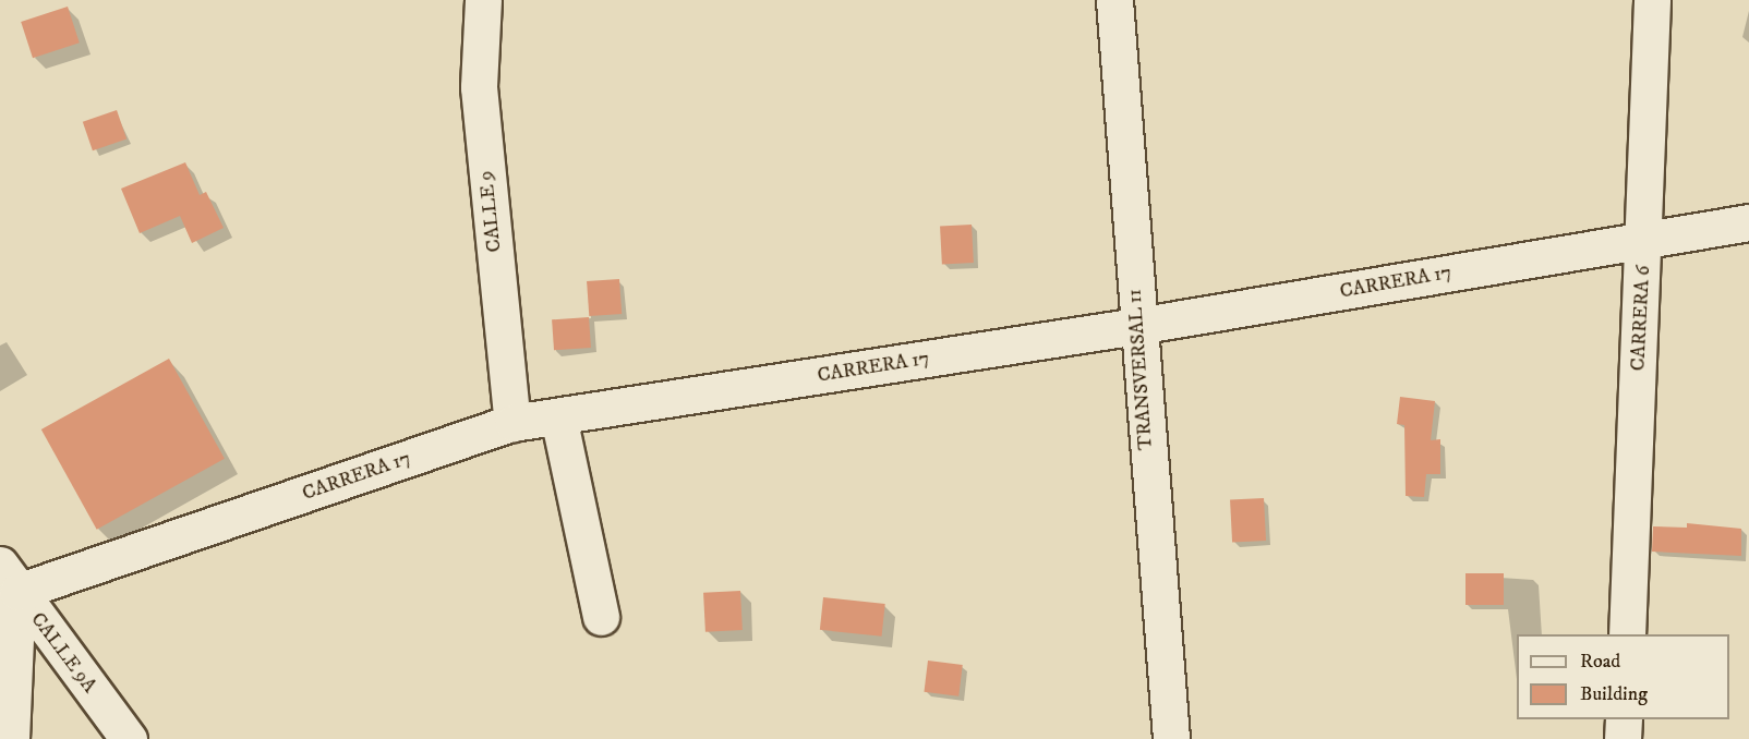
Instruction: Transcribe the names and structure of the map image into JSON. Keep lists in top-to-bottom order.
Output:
{
  "streets": {
    "street": [
      "CALLE 9",
      "CARRERA 17",
      "CARRERA 6",
      "TRANSVERSAL 11",
      "CALLE 9A"
    ]
  },
  "crossings": [
    ["CALLE 9", "CARRERA 17"],
    ["CARRERA 17", "CARRERA 6"],
    ["CARRERA 17", "TRANSVERSAL 11"],
    ["CARRERA 17", "CALLE 9A"]
  ],
  "legend": ["Road", "Building"]
}
